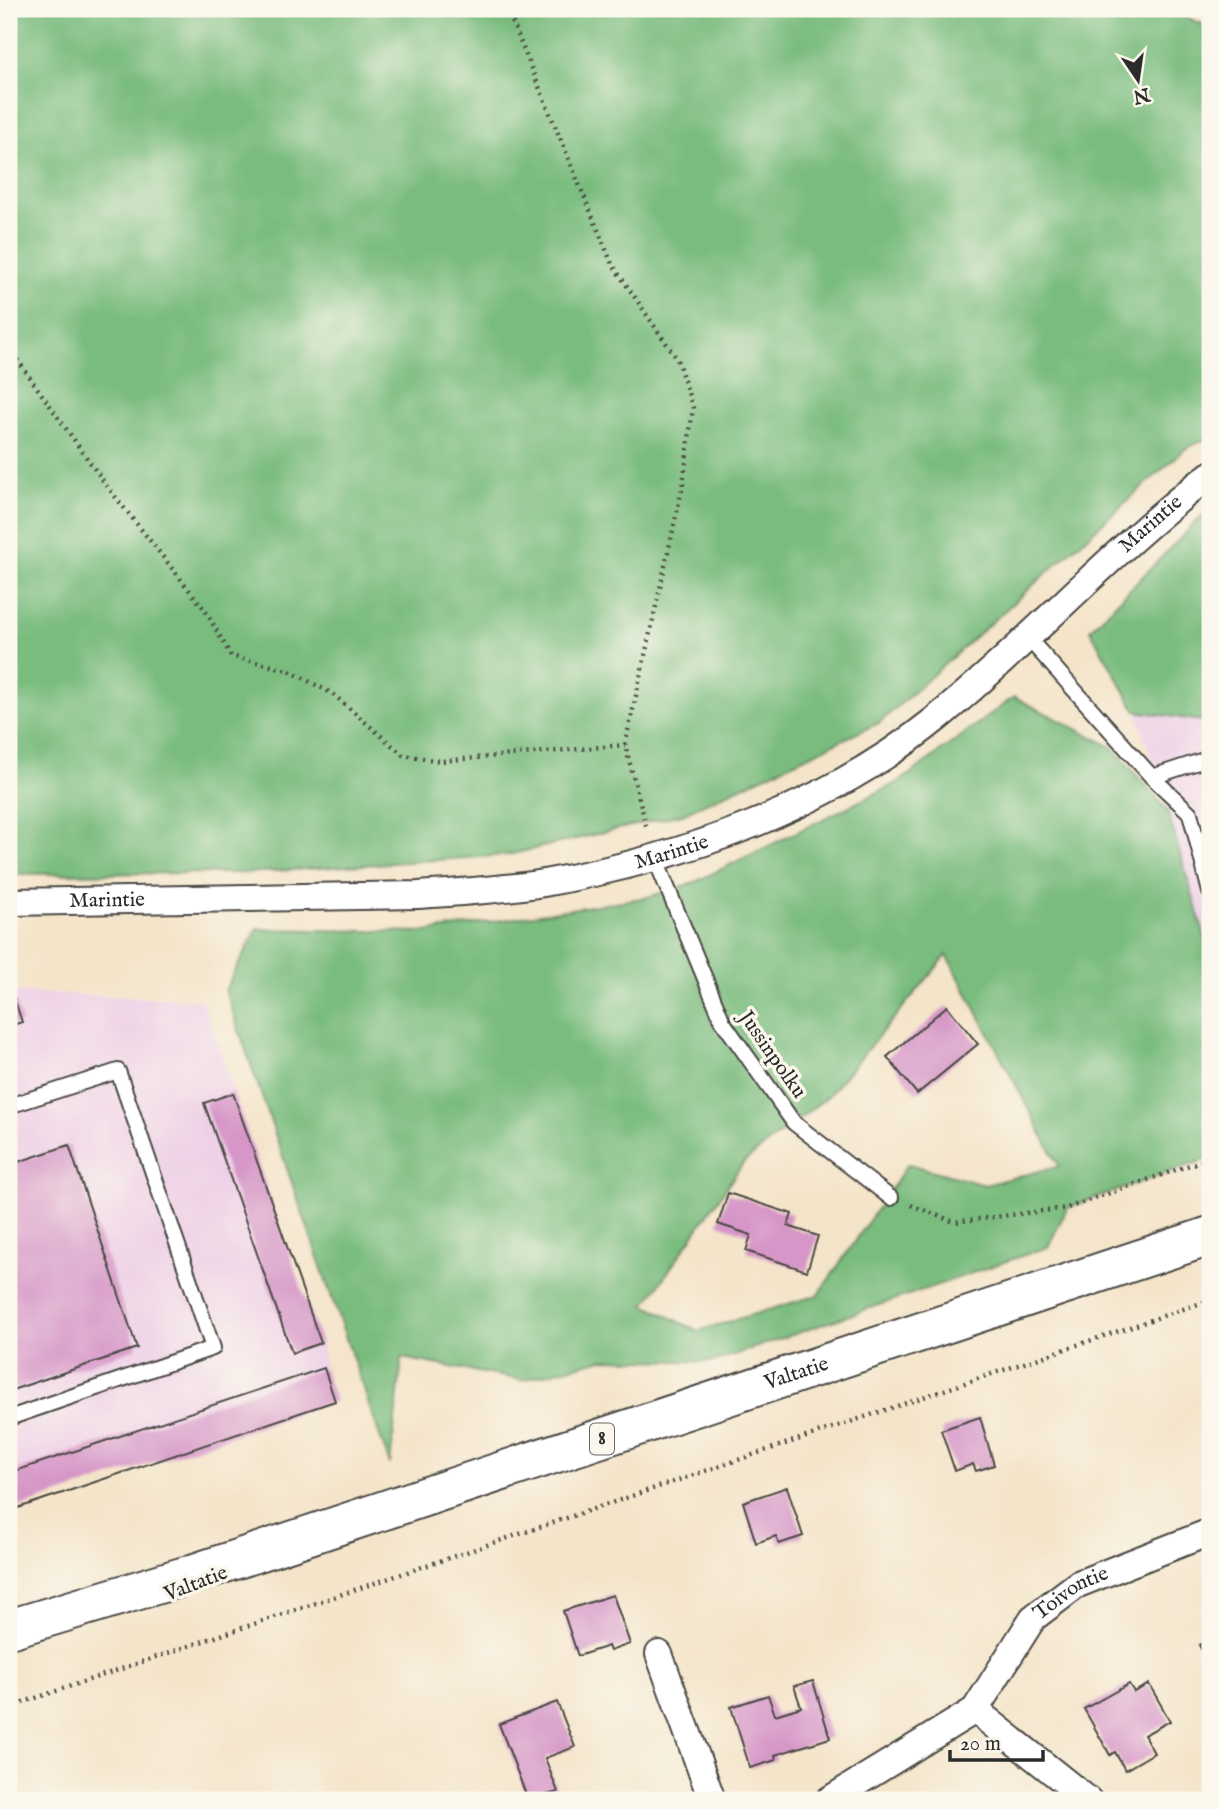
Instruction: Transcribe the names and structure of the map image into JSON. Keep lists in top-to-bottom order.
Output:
{
  "streets": {
    "highway": ["Valtatie", "8"],
    "street": ["Marintie", "Toivontie"],
    "lane": ["Jussinpolku"]
  },
  "crossings": [
    ["Marintie", "Jussinpolku"]
  ],
  "scale_bar": "20 m",
  "north": "bottom"
}
